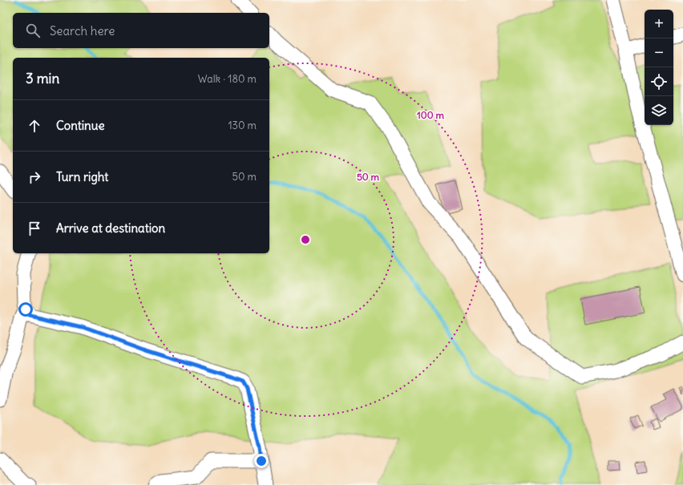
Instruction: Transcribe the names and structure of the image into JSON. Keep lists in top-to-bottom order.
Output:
{
  "page": {
    "map_buttons": ["+", "−"],
    "search": "Search here",
    "heading": ["3 min", "Walk · 180 m"],
    "list": [
      ["Continue", "130 m"],
      ["Turn right", "50 m"],
      "Arrive at destination"
    ]
  },
  "rings": ["100 m", "50 m"]
}
